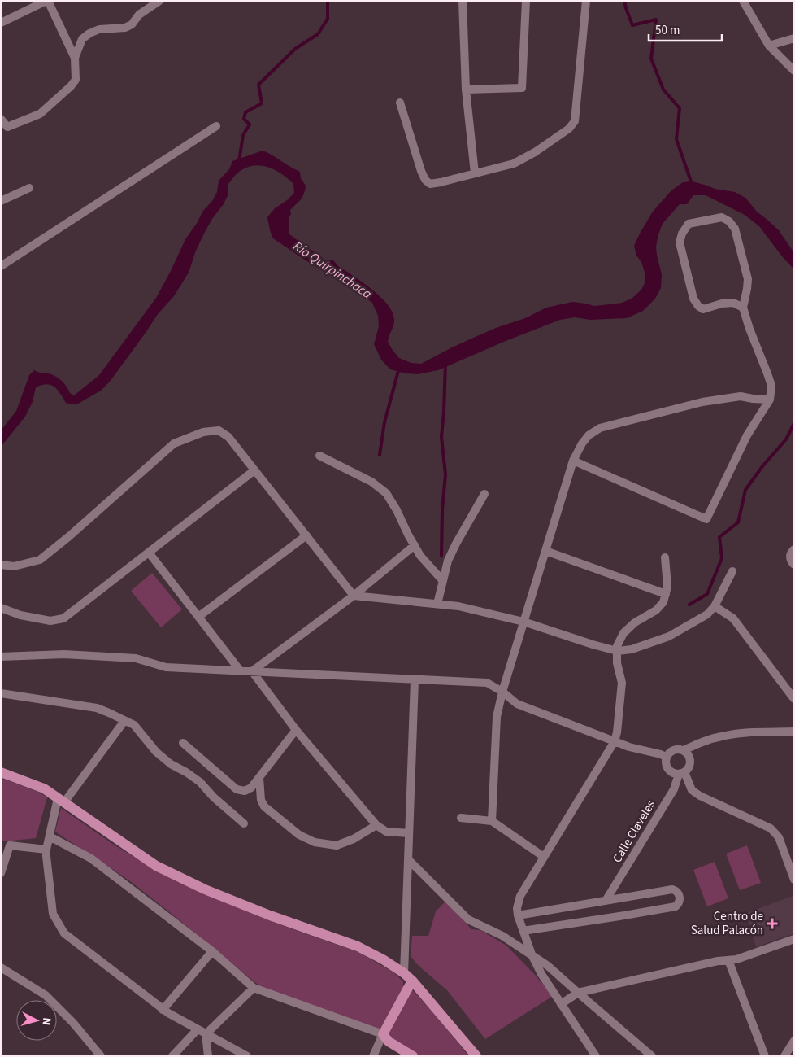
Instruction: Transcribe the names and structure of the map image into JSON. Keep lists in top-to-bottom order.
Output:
{
  "streets": {
    "street": ["Calle Claveles"]
  },
  "water": ["Río Quirpinchaca"],
  "places": {
    "health": ["Centro de Salud Patacón"]
  },
  "scale_bar": "50 m",
  "north": "right"
}
